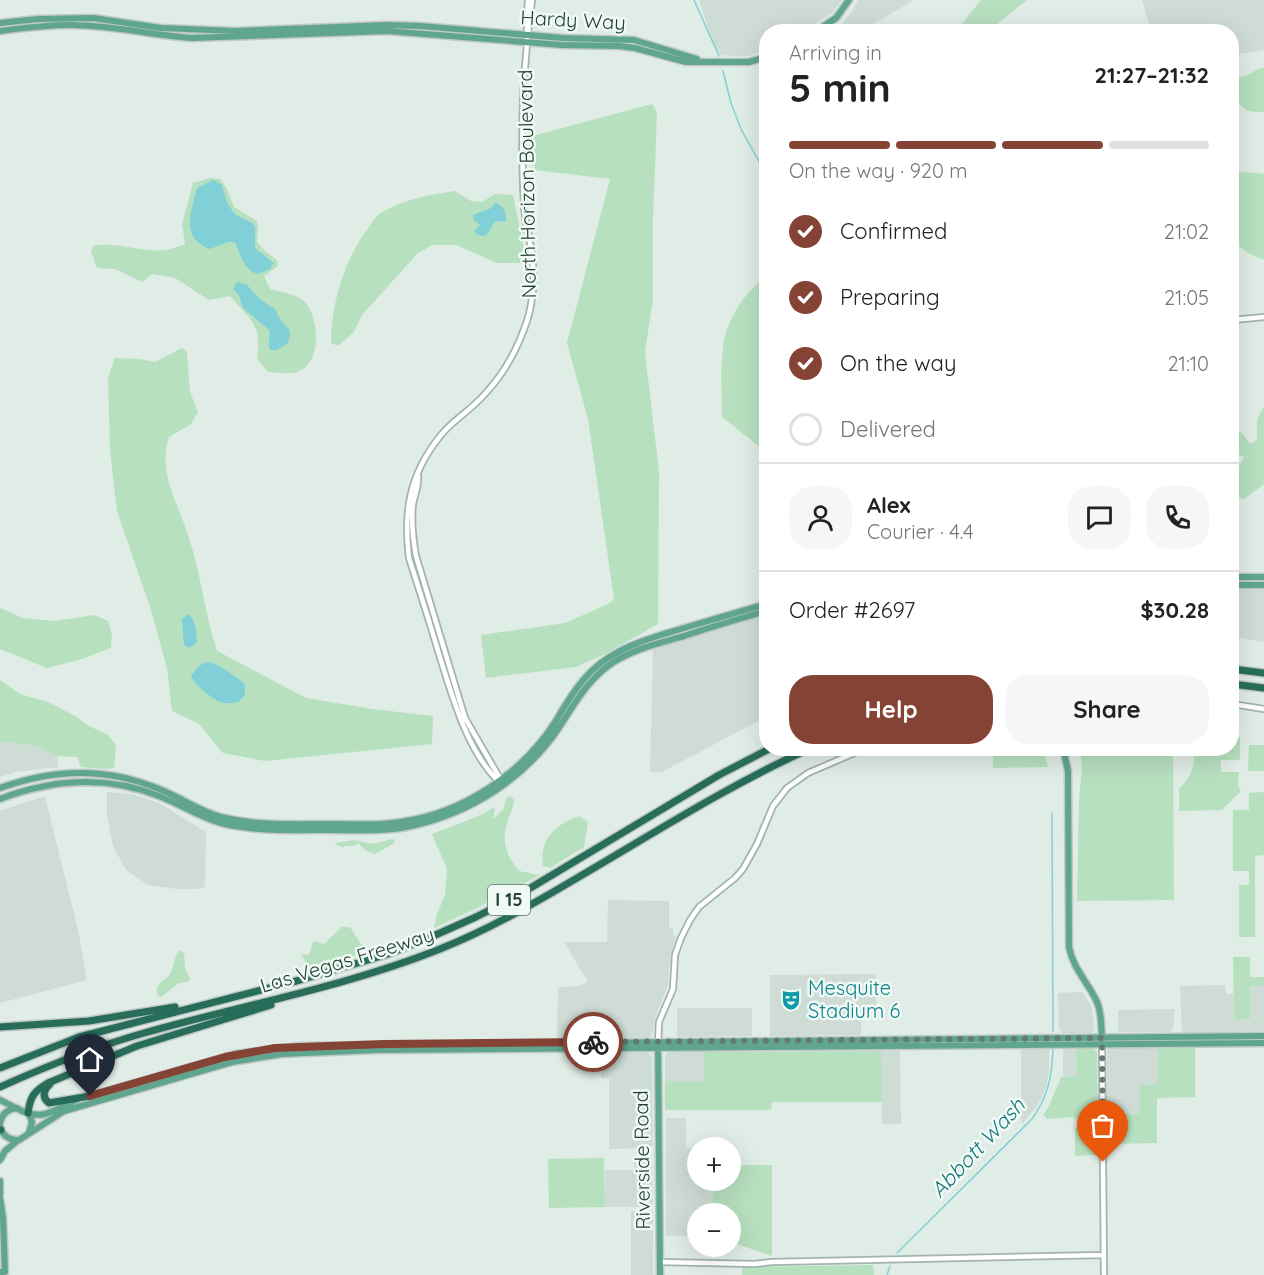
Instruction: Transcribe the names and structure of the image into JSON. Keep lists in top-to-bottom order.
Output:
{
  "streets": {
    "highway": ["I 15", "Las Vegas Freeway"],
    "main road": ["Hardy Way", "Riverside Road"],
    "street": ["North Horizon Boulevard"]
  },
  "crossings": [
    ["Hardy Way", "North Horizon Boulevard"]
  ],
  "water": ["Abbott Wash"],
  "places": {
    "theatre": ["Mesquite Stadium 6"]
  },
  "page": {
    "heading": ["5 min", "Arriving in", "21:27–21:32"],
    "panel": [
      "Alex",
      "Courier · 4.4",
      "Order #2697",
      "$30.28"
    ],
    "bar": "On the way · 920 m",
    "list": [
      ["Confirmed", "21:02"],
      ["Preparing", "21:05"],
      ["On the way", "21:10"],
      "Delivered"
    ],
    "buttons": ["Help", "Share"],
    "map_buttons": ["+", "−"]
  }
}
